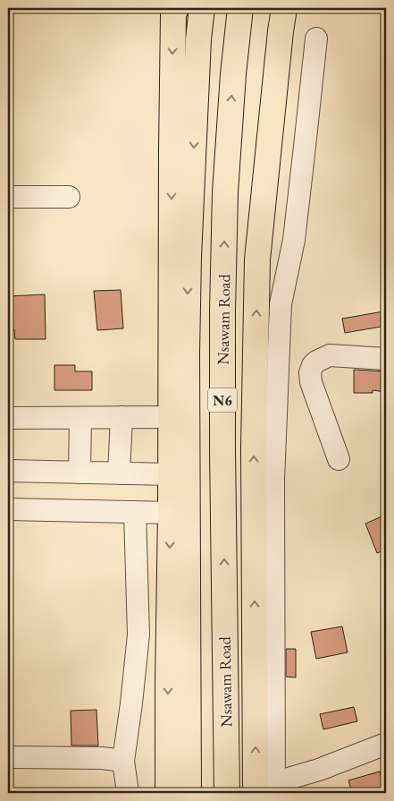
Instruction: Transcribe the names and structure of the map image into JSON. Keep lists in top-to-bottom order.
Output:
{
  "streets": {
    "main road": ["Nsawam Road", "N6"]
  }
}
